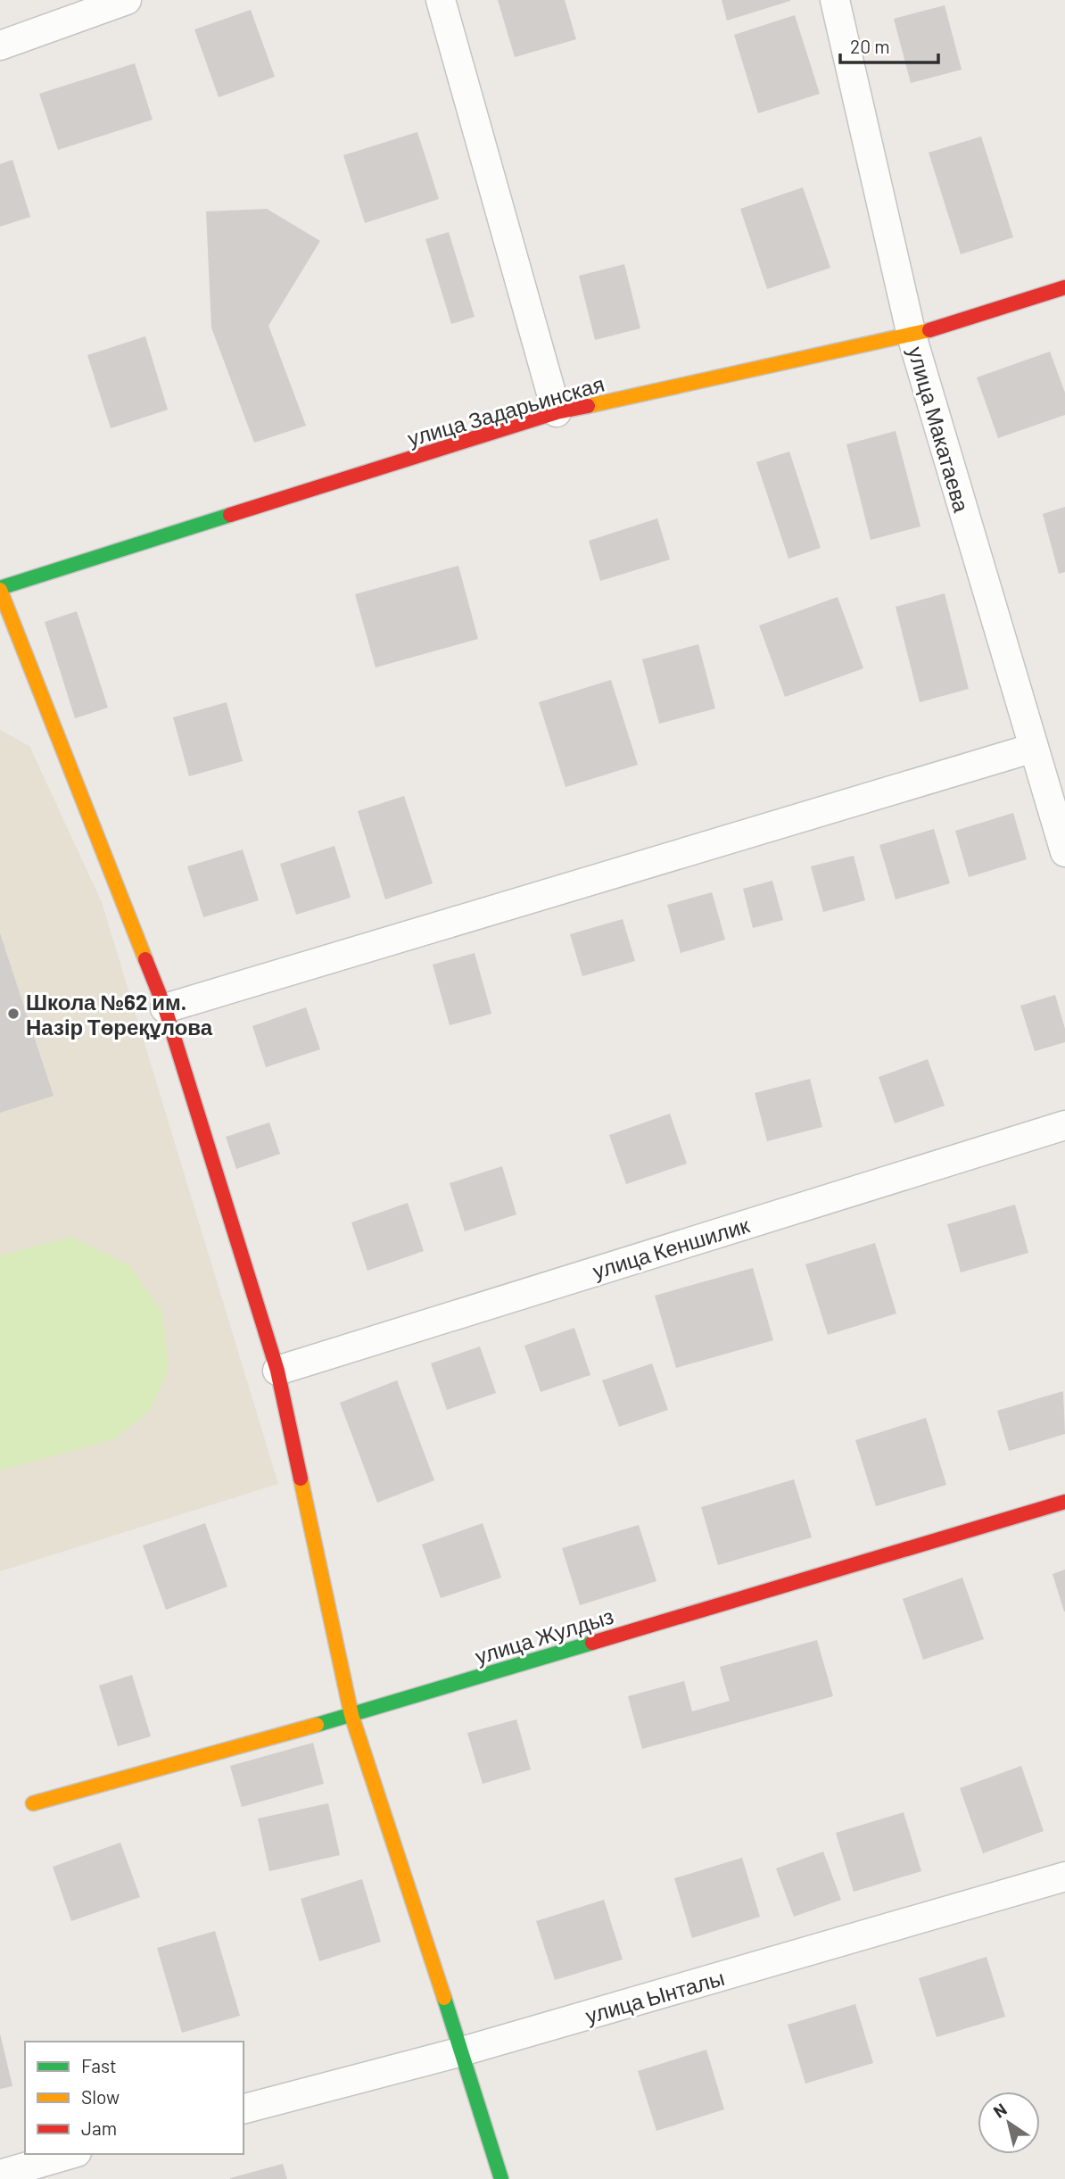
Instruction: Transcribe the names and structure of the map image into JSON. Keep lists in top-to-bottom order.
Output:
{
  "streets": {
    "street": [
      "улица Задарьинская",
      "улица Макатаева",
      "улица Кеншилик",
      "улица Жулдыз",
      "улица Ынталы"
    ]
  },
  "crossings": [
    ["улица Задарьинская", "улица Макатаева"]
  ],
  "places": ["Школа №62 им. Назір Төреқұлова"],
  "legend": ["Fast", "Slow", "Jam"],
  "scale_bar": "20 m",
  "north": "top left"
}
